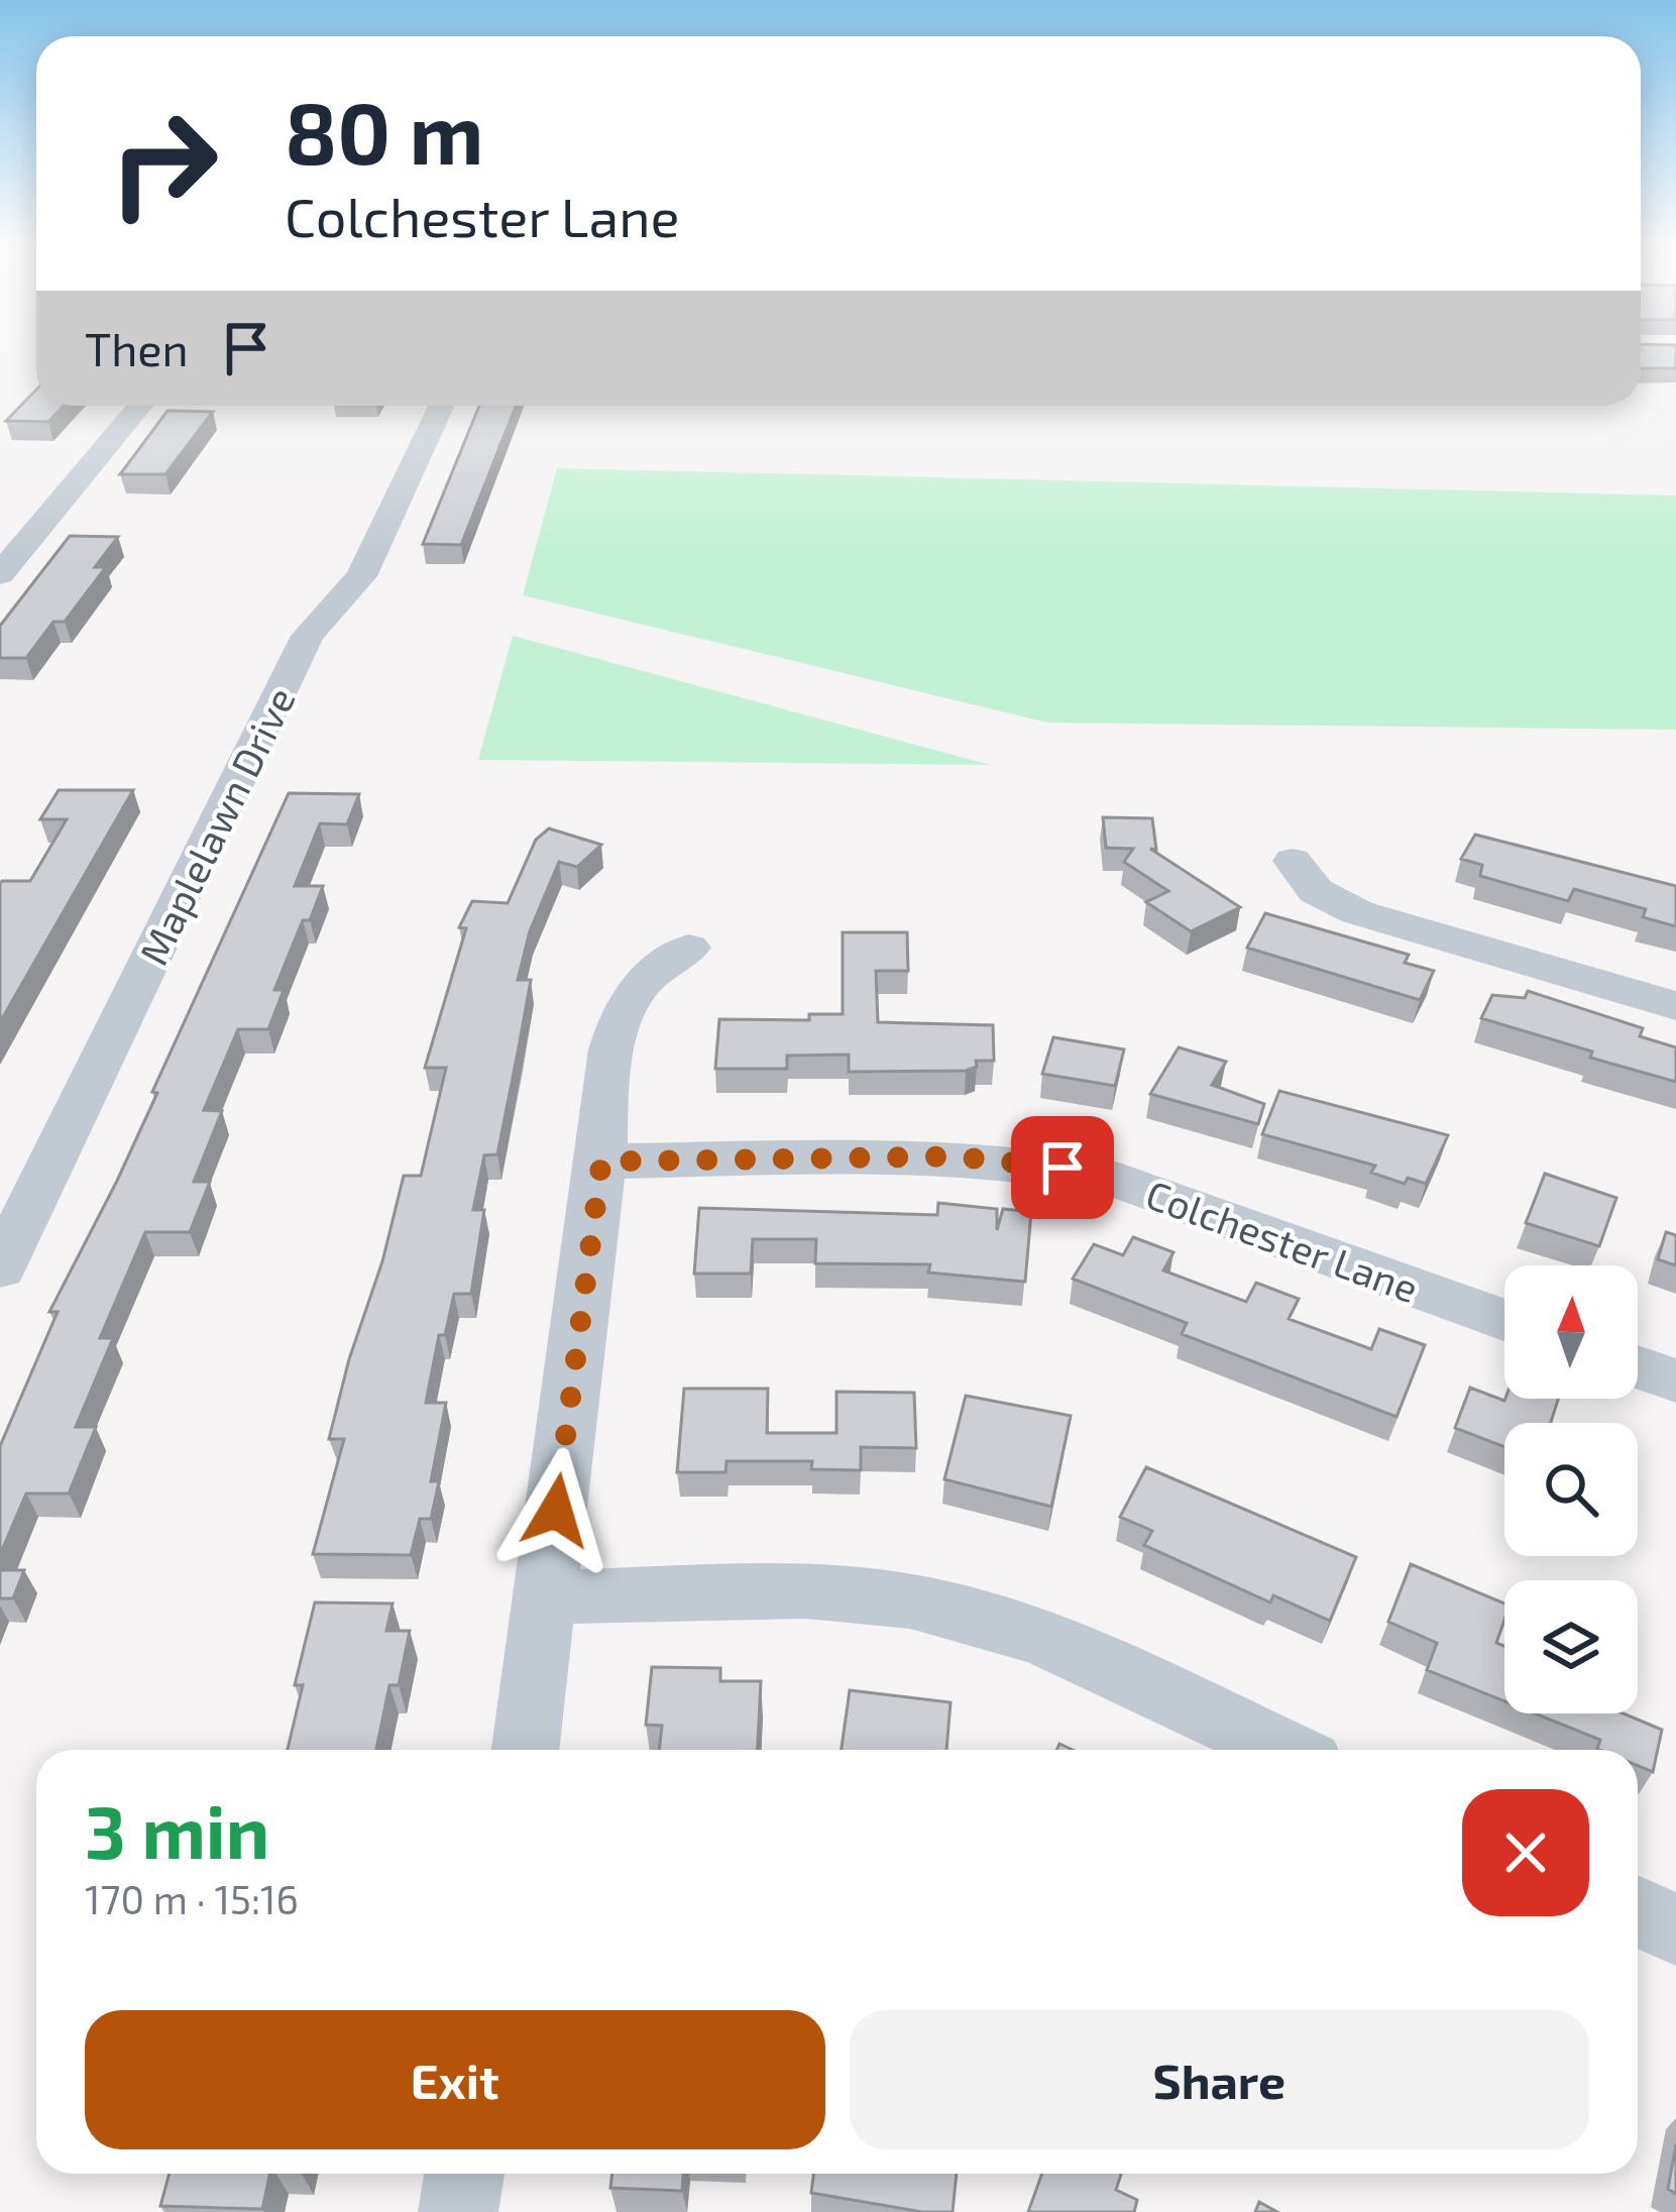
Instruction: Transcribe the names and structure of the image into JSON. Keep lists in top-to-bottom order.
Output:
{
  "streets": {
    "street": ["Maplelawn Drive", "Colchester Lane"]
  },
  "north": "top",
  "page": {
    "turn": ["80 m", "Colchester Lane"],
    "then": "Then",
    "heading": ["3 min", "170 m · 15:16"],
    "buttons": ["Exit", "Share"]
  }
}
